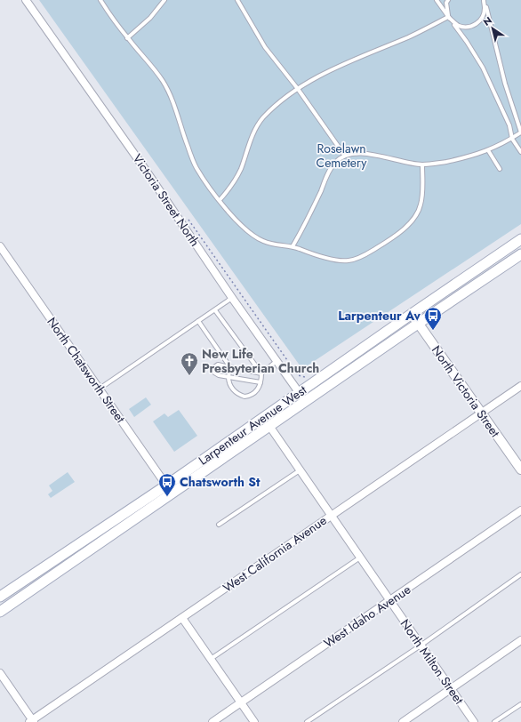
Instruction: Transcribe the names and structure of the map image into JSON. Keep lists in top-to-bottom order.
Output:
{
  "streets": {
    "main road": ["Larpenteur Avenue West"],
    "street": [
      "Victoria Street North",
      "North Chatsworth Street",
      "North Victoria Street",
      "West California Avenue",
      "West Idaho Avenue",
      "North Milton Street"
    ]
  },
  "crossings": [
    ["Victoria Street North", "Larpenteur Avenue West"],
    ["North Chatsworth Street", "Larpenteur Avenue West"],
    ["North Victoria Street", "Larpenteur Avenue West"],
    ["North Victoria Street", "West California Avenue"],
    ["Larpenteur Avenue West", "North Milton Street"],
    ["West California Avenue", "North Milton Street"],
    ["West Idaho Avenue", "North Milton Street"]
  ],
  "parks": ["Roselawn Cemetery"],
  "places": {
    "bus stop": ["Larpenteur Av", "Chatsworth St"],
    "church": ["New Life Presbyterian Church"]
  },
  "north": "top left"
}
